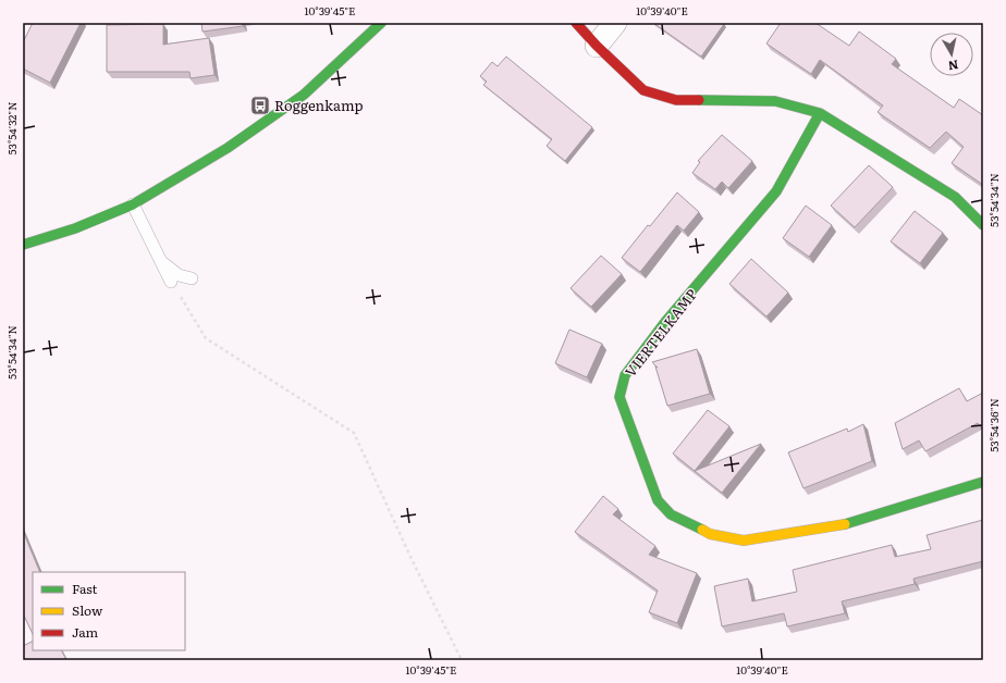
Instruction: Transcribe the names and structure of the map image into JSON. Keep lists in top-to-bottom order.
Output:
{
  "streets": {
    "street": ["VIERTELKAMP"]
  },
  "places": {
    "bus stop": ["Roggenkamp"]
  },
  "legend": ["Fast", "Slow", "Jam"],
  "north": "bottom",
  "coordinates": [
    "10°39'45\"E",
    "10°39'40\"E",
    "53°54'32\"N",
    "53°54'34\"N",
    "53°54'36\"N"
  ]
}
